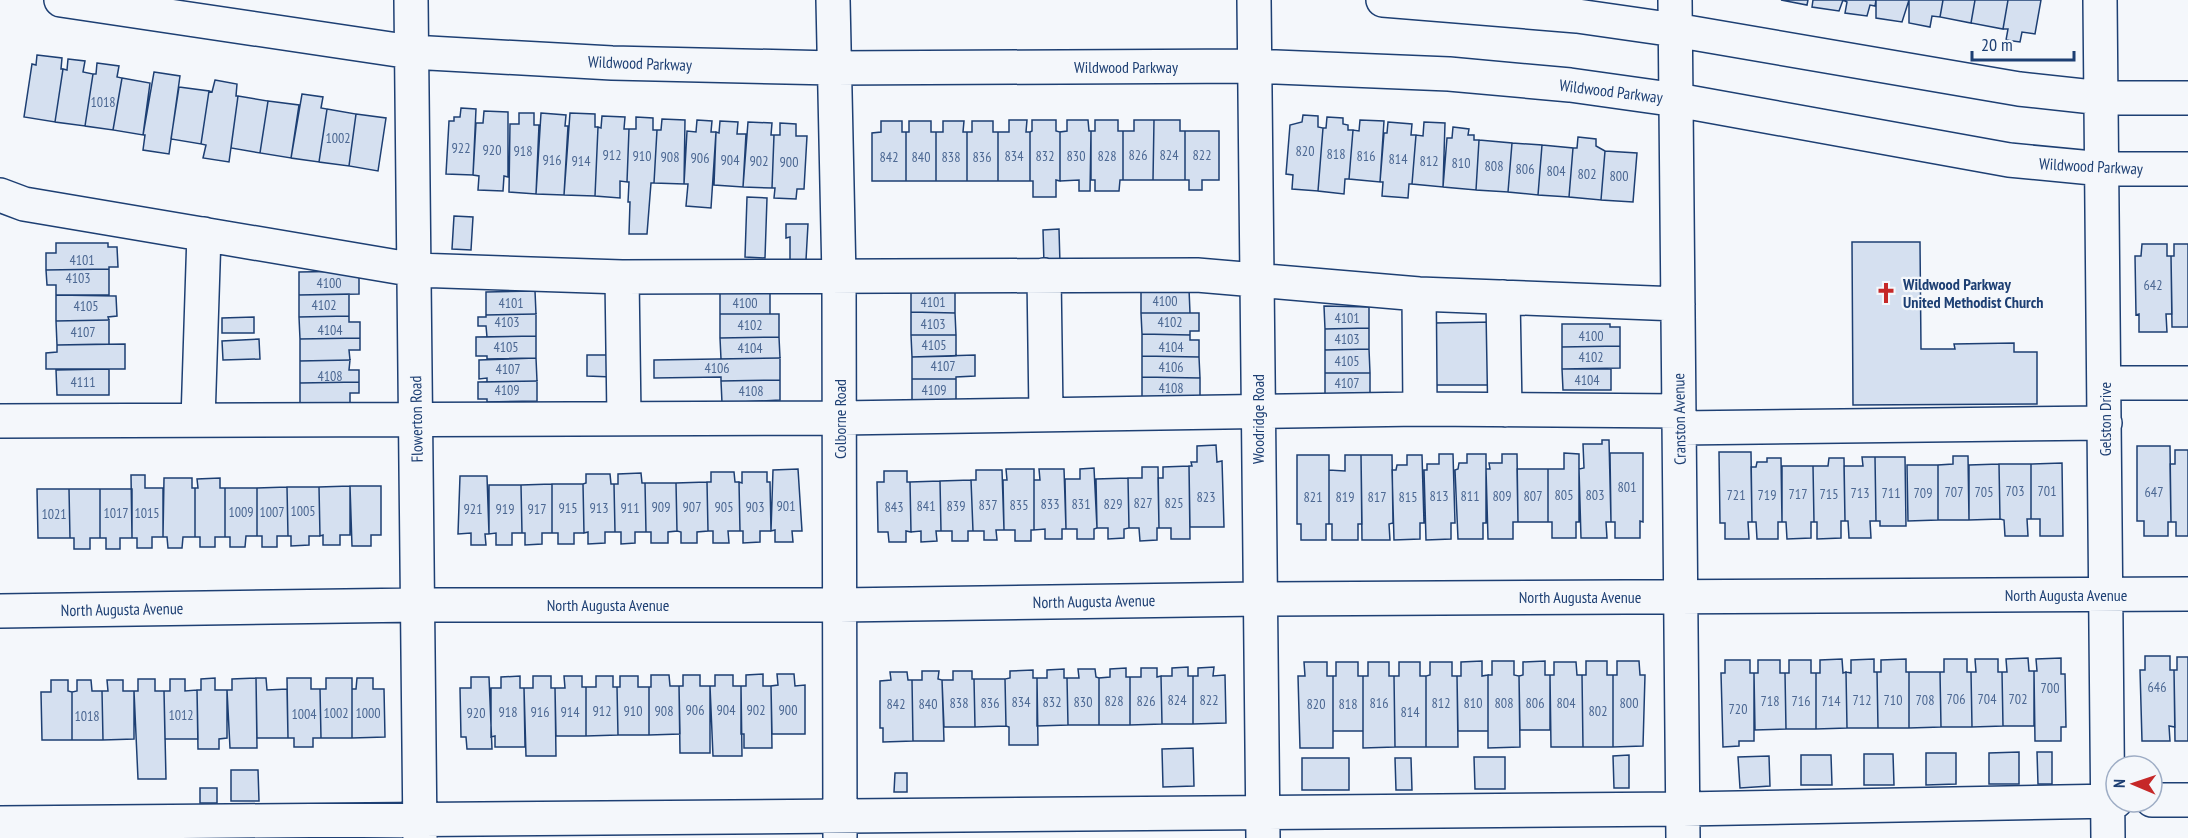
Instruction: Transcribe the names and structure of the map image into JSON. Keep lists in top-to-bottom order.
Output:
{
  "streets": {
    "street": [
      "Wildwood Parkway",
      "Flowerton Road",
      "Colborne Road",
      "Woodridge Road",
      "Cranston Avenue",
      "Gelston Drive",
      "North Augusta Avenue"
    ]
  },
  "crossings": [
    ["Wildwood Parkway", "Flowerton Road"],
    ["Wildwood Parkway", "Colborne Road"],
    ["Wildwood Parkway", "Woodridge Road"],
    ["Wildwood Parkway", "Cranston Avenue"],
    ["Wildwood Parkway", "Gelston Drive"],
    ["Flowerton Road", "North Augusta Avenue"],
    ["Colborne Road", "North Augusta Avenue"],
    ["Woodridge Road", "North Augusta Avenue"],
    ["Cranston Avenue", "North Augusta Avenue"],
    ["Gelston Drive", "North Augusta Avenue"]
  ],
  "places": {
    "church": ["Wildwood Parkway United Methodist Church"]
  },
  "house_numbers": [
    "1018",
    "1002",
    "922",
    "920",
    "918",
    "820",
    "818",
    "912",
    "826",
    "824",
    "822",
    "910",
    "834",
    "832",
    "830",
    "828",
    "816",
    "908",
    "842",
    "840",
    "838",
    "836",
    "906",
    "814",
    "916",
    "904",
    "914",
    "902",
    "812",
    "900",
    "810",
    "808",
    "806",
    "804",
    "802",
    "800",
    "4101",
    "4103",
    "4100",
    "642",
    "4100",
    "4101",
    "4101",
    "4100",
    "4102",
    "4105",
    "4101",
    "4103",
    "4102",
    "4103",
    "4102",
    "4104",
    "4107",
    "4100",
    "4103",
    "4105",
    "4105",
    "4104",
    "4104",
    "4102",
    "4105",
    "4107",
    "4106",
    "4106",
    "4107",
    "4108",
    "4104",
    "4111",
    "4107",
    "4108",
    "4109",
    "4109",
    "4108",
    "801",
    "703",
    "701",
    "707",
    "705",
    "647",
    "713",
    "711",
    "709",
    "717",
    "715",
    "805",
    "803",
    "721",
    "719",
    "813",
    "811",
    "809",
    "807",
    "823",
    "821",
    "819",
    "817",
    "815",
    "827",
    "825",
    "833",
    "831",
    "829",
    "837",
    "835",
    "901",
    "841",
    "839",
    "909",
    "907",
    "905",
    "903",
    "843",
    "915",
    "913",
    "911",
    "921",
    "919",
    "917",
    "1005",
    "1009",
    "1007",
    "1017",
    "1015",
    "1021",
    "646",
    "700",
    "706",
    "704",
    "702",
    "824",
    "822",
    "712",
    "710",
    "708",
    "828",
    "826",
    "718",
    "716",
    "714",
    "834",
    "832",
    "830",
    "838",
    "836",
    "816",
    "812",
    "810",
    "808",
    "806",
    "804",
    "800",
    "842",
    "840",
    "820",
    "818",
    "720",
    "906",
    "904",
    "902",
    "900",
    "912",
    "910",
    "908",
    "802",
    "918",
    "916",
    "914",
    "814",
    "1002",
    "1000",
    "920",
    "1004",
    "1012",
    "1018"
  ],
  "scale_bar": "20 m",
  "north": "left"
}
